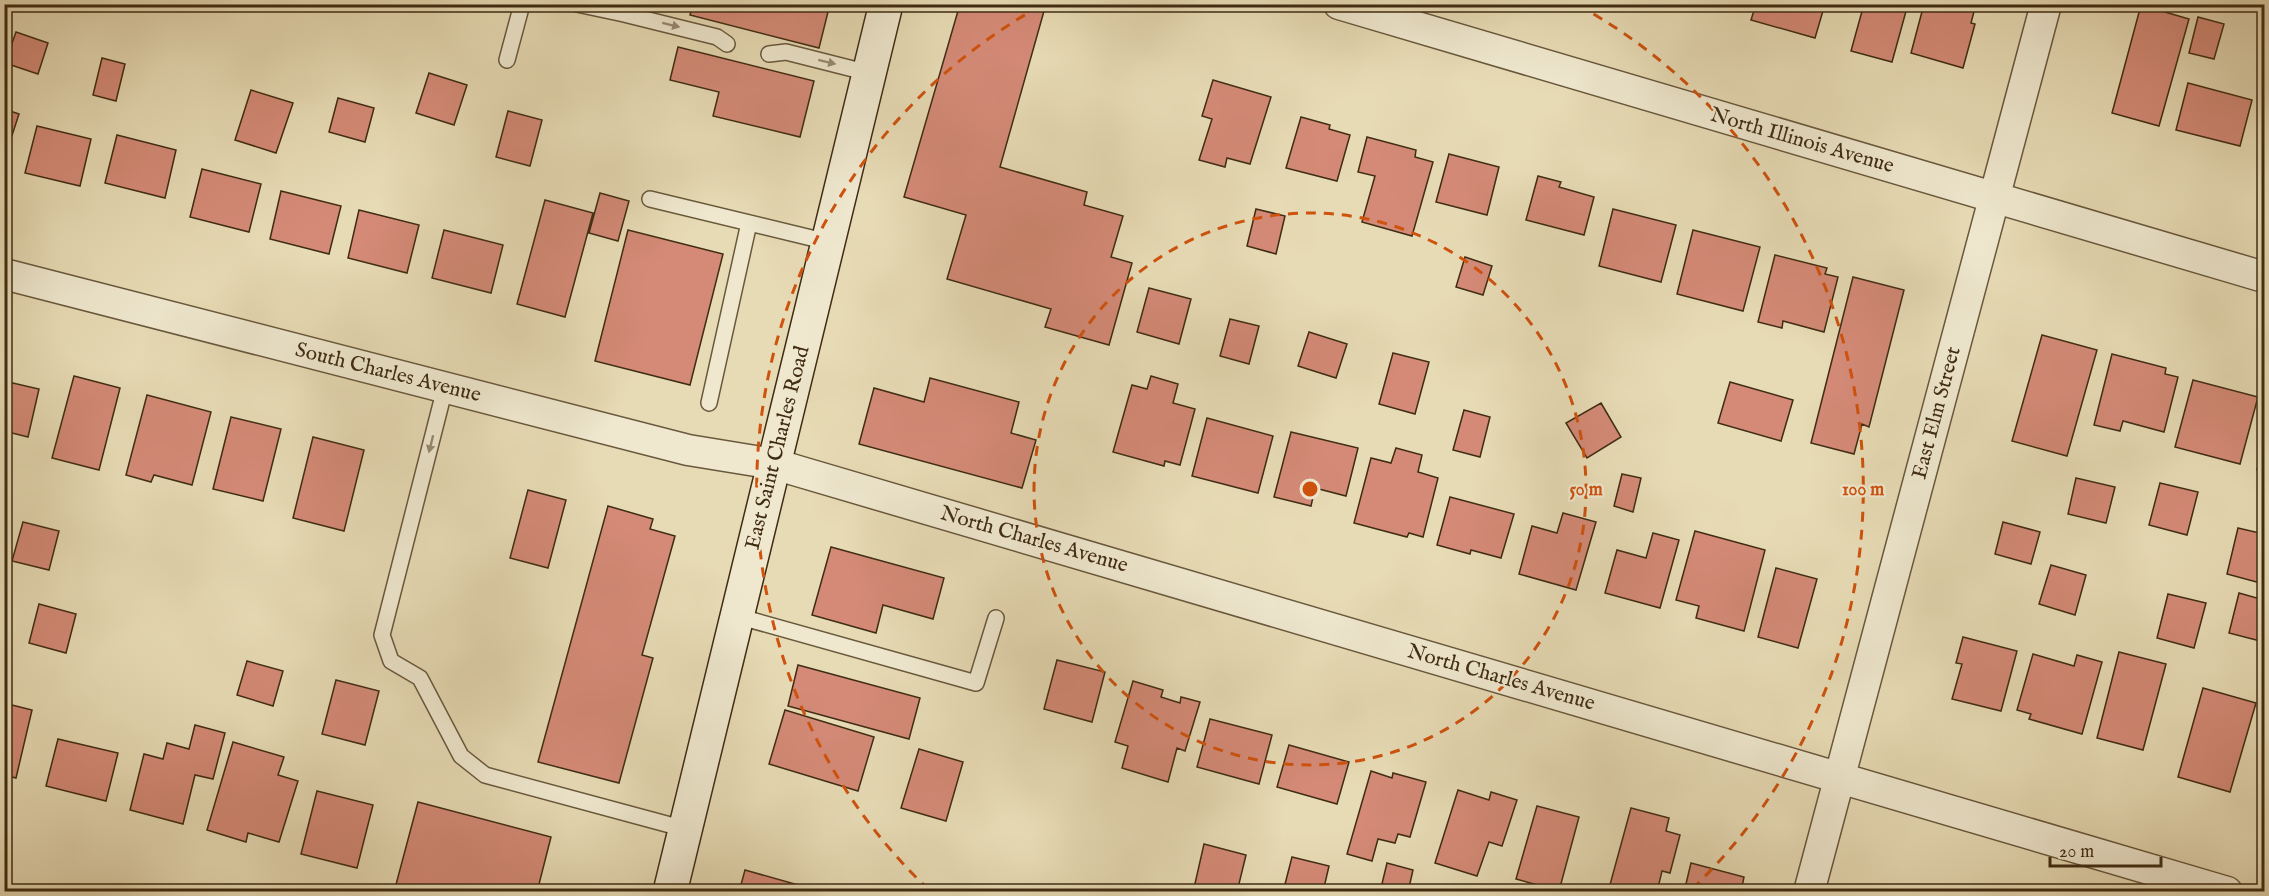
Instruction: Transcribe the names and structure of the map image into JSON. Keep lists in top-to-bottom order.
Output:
{
  "streets": {
    "main road": ["East Saint Charles Road"],
    "street": [
      "North Illinois Avenue",
      "South Charles Avenue",
      "East Elm Street",
      "North Charles Avenue"
    ]
  },
  "crossings": [
    ["North Illinois Avenue", "East Elm Street"],
    ["South Charles Avenue", "East Saint Charles Road"],
    ["South Charles Avenue", "North Charles Avenue"],
    ["East Elm Street", "North Charles Avenue"],
    ["East Saint Charles Road", "North Charles Avenue"]
  ],
  "scale_bar": "20 m",
  "rings": ["50 m", "100 m"]
}
